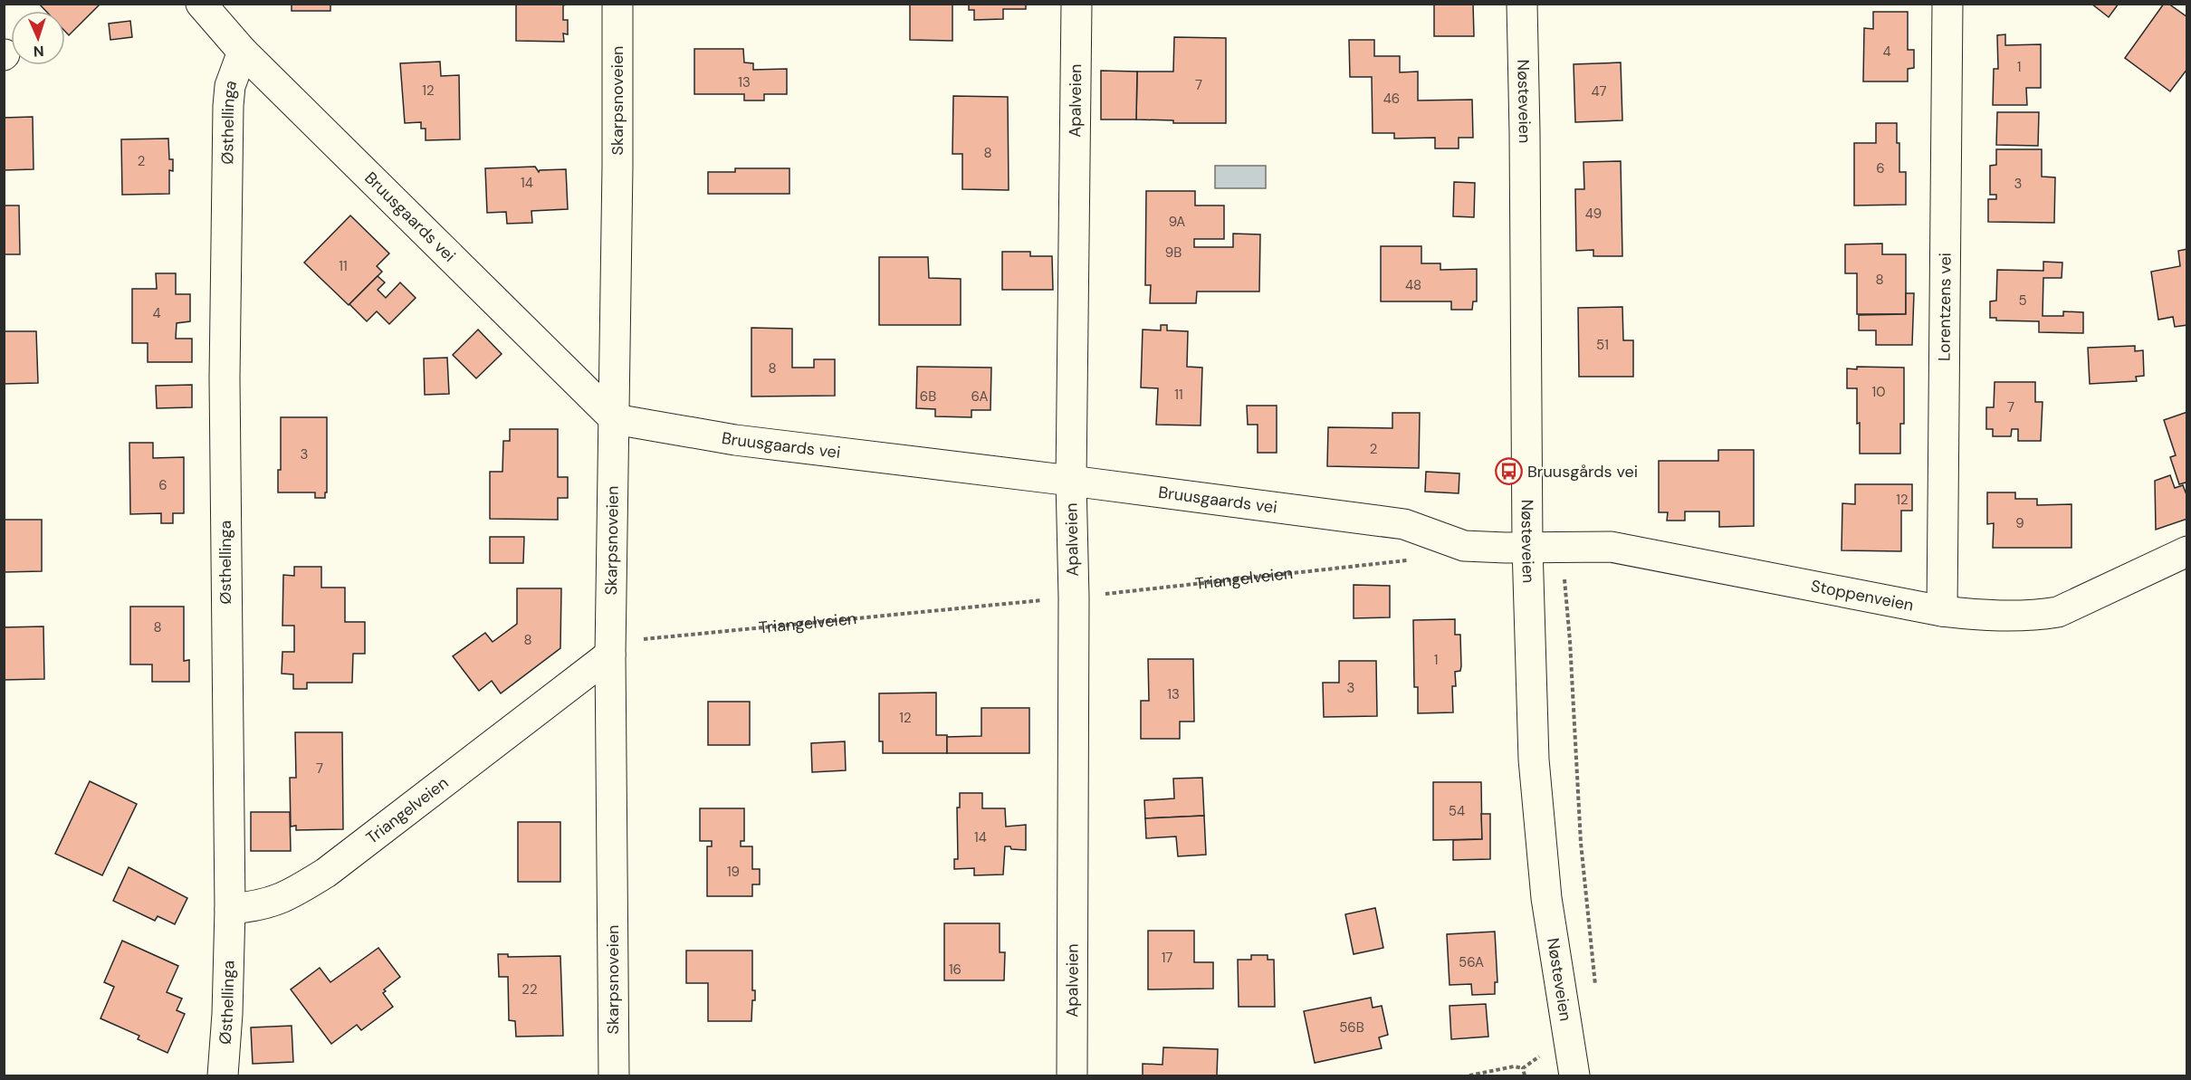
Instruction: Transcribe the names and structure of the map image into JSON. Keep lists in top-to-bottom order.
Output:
{
  "streets": {
    "street": [
      "Skarpsnoveien",
      "Apalveien",
      "Nøsteveien",
      "Østhellinga",
      "Bruusgaards vei",
      "Lorentzens vei",
      "Triangelveien",
      "Stoppenveien"
    ]
  },
  "crossings": [
    ["Skarpsnoveien", "Bruusgaards vei"],
    ["Skarpsnoveien", "Triangelveien"],
    ["Apalveien", "Bruusgaards vei"],
    ["Apalveien", "Triangelveien"],
    ["Nøsteveien", "Bruusgaards vei"],
    ["Nøsteveien", "Stoppenveien"],
    ["Østhellinga", "Bruusgaards vei"],
    ["Østhellinga", "Triangelveien"],
    ["Bruusgaards vei", "Stoppenveien"],
    ["Lorentzens vei", "Stoppenveien"]
  ],
  "places": {
    "bus stop": ["Bruusgårds vei"]
  },
  "house_numbers": [
    "4",
    "1",
    "13",
    "7",
    "12",
    "47",
    "46",
    "8",
    "2",
    "6",
    "14",
    "3",
    "49",
    "9A",
    "9B",
    "11",
    "8",
    "48",
    "5",
    "4",
    "51",
    "8",
    "10",
    "11",
    "6B",
    "6A",
    "7",
    "2",
    "3",
    "6",
    "12",
    "9",
    "8",
    "8",
    "1",
    "3",
    "13",
    "12",
    "7",
    "54",
    "14",
    "19",
    "17",
    "56A",
    "16",
    "22",
    "56B"
  ],
  "north": "bottom"
}
